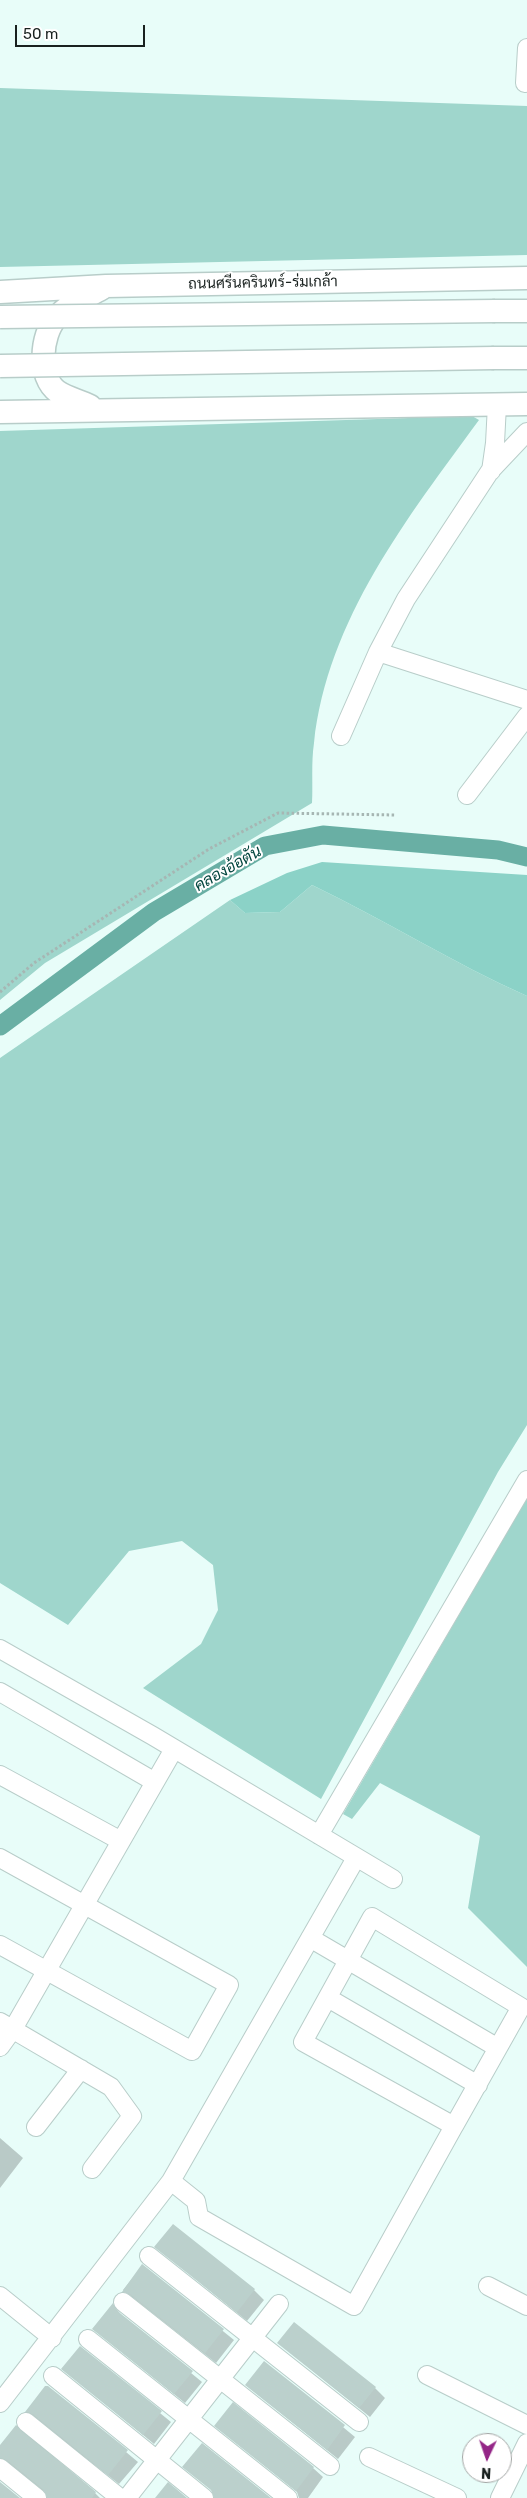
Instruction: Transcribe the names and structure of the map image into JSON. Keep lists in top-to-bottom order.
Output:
{
  "streets": {
    "main road": ["ถนนศรีนครินทร์-ร่มเกล้า"]
  },
  "water": ["คลองอ้อตัน"],
  "scale_bar": "50 m",
  "north": "bottom"
}
